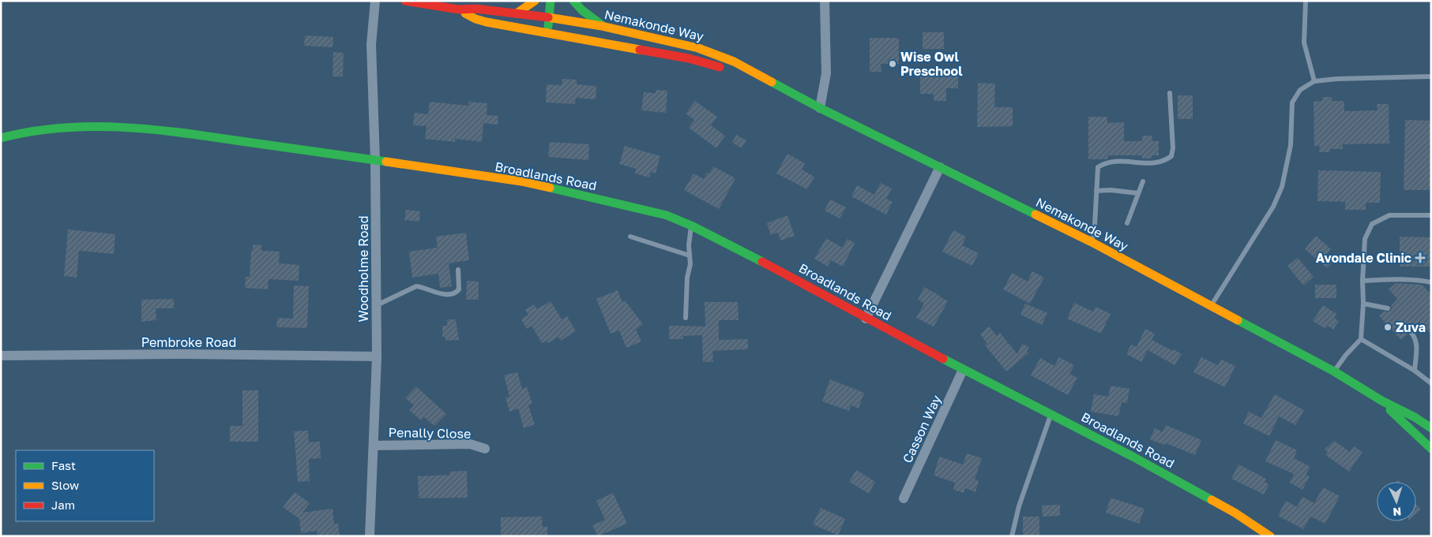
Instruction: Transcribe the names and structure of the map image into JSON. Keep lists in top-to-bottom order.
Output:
{
  "streets": {
    "main road": ["Nemakonde Way", "Broadlands Road"],
    "street": [
      "Woodholme Road",
      "Pembroke Road",
      "Casson Way",
      "Penally Close"
    ]
  },
  "crossings": [
    ["Broadlands Road", "Woodholme Road"],
    ["Broadlands Road", "Casson Way"],
    ["Woodholme Road", "Pembroke Road"],
    ["Woodholme Road", "Penally Close"]
  ],
  "places": {
    "other": ["Wise Owl Preschool", "Zuva"],
    "health": ["Avondale Clinic"]
  },
  "legend": ["Fast", "Slow", "Jam"],
  "north": "bottom"
}
